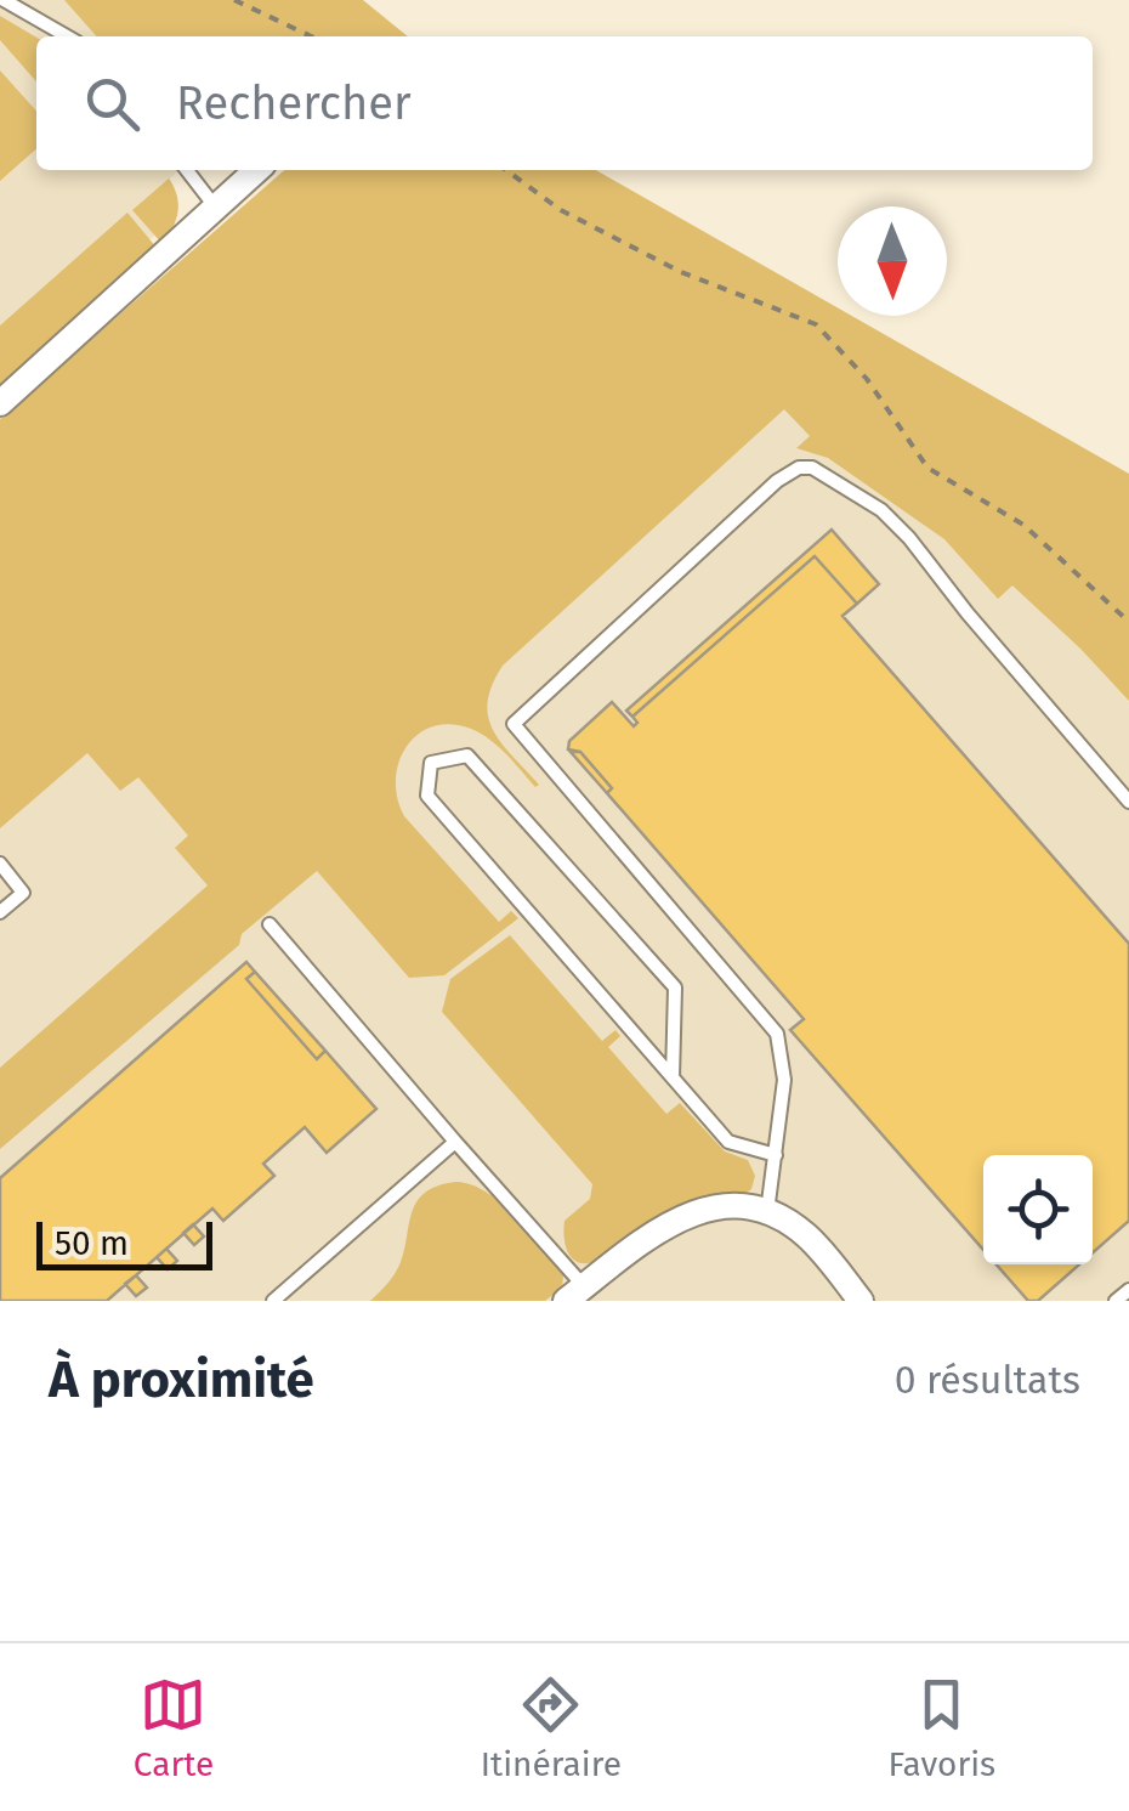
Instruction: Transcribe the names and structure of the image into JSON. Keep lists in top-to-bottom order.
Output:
{
  "scale_bar": "50 m",
  "north": "bottom",
  "page": {
    "search": "Rechercher",
    "scale": "50 m",
    "heading": ["À proximité", "0 résultats"],
    "nav": ["Carte", "Itinéraire", "Favoris"]
  }
}
